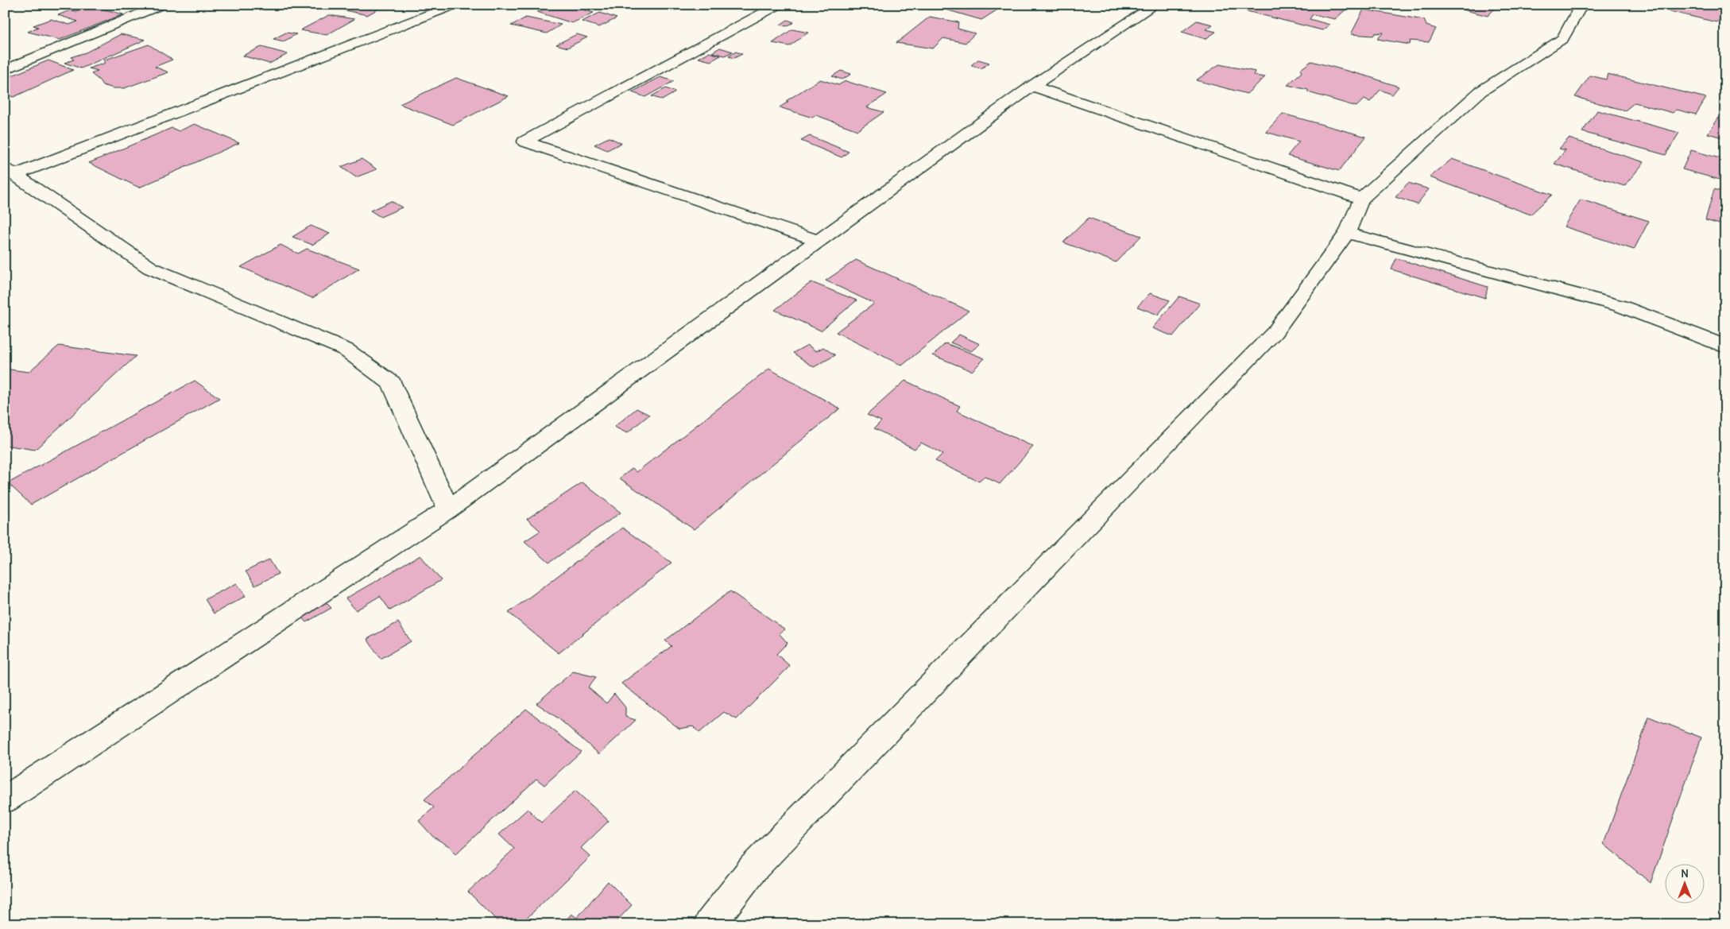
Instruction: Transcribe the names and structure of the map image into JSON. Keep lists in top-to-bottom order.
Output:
{
  "north": "top"
}
